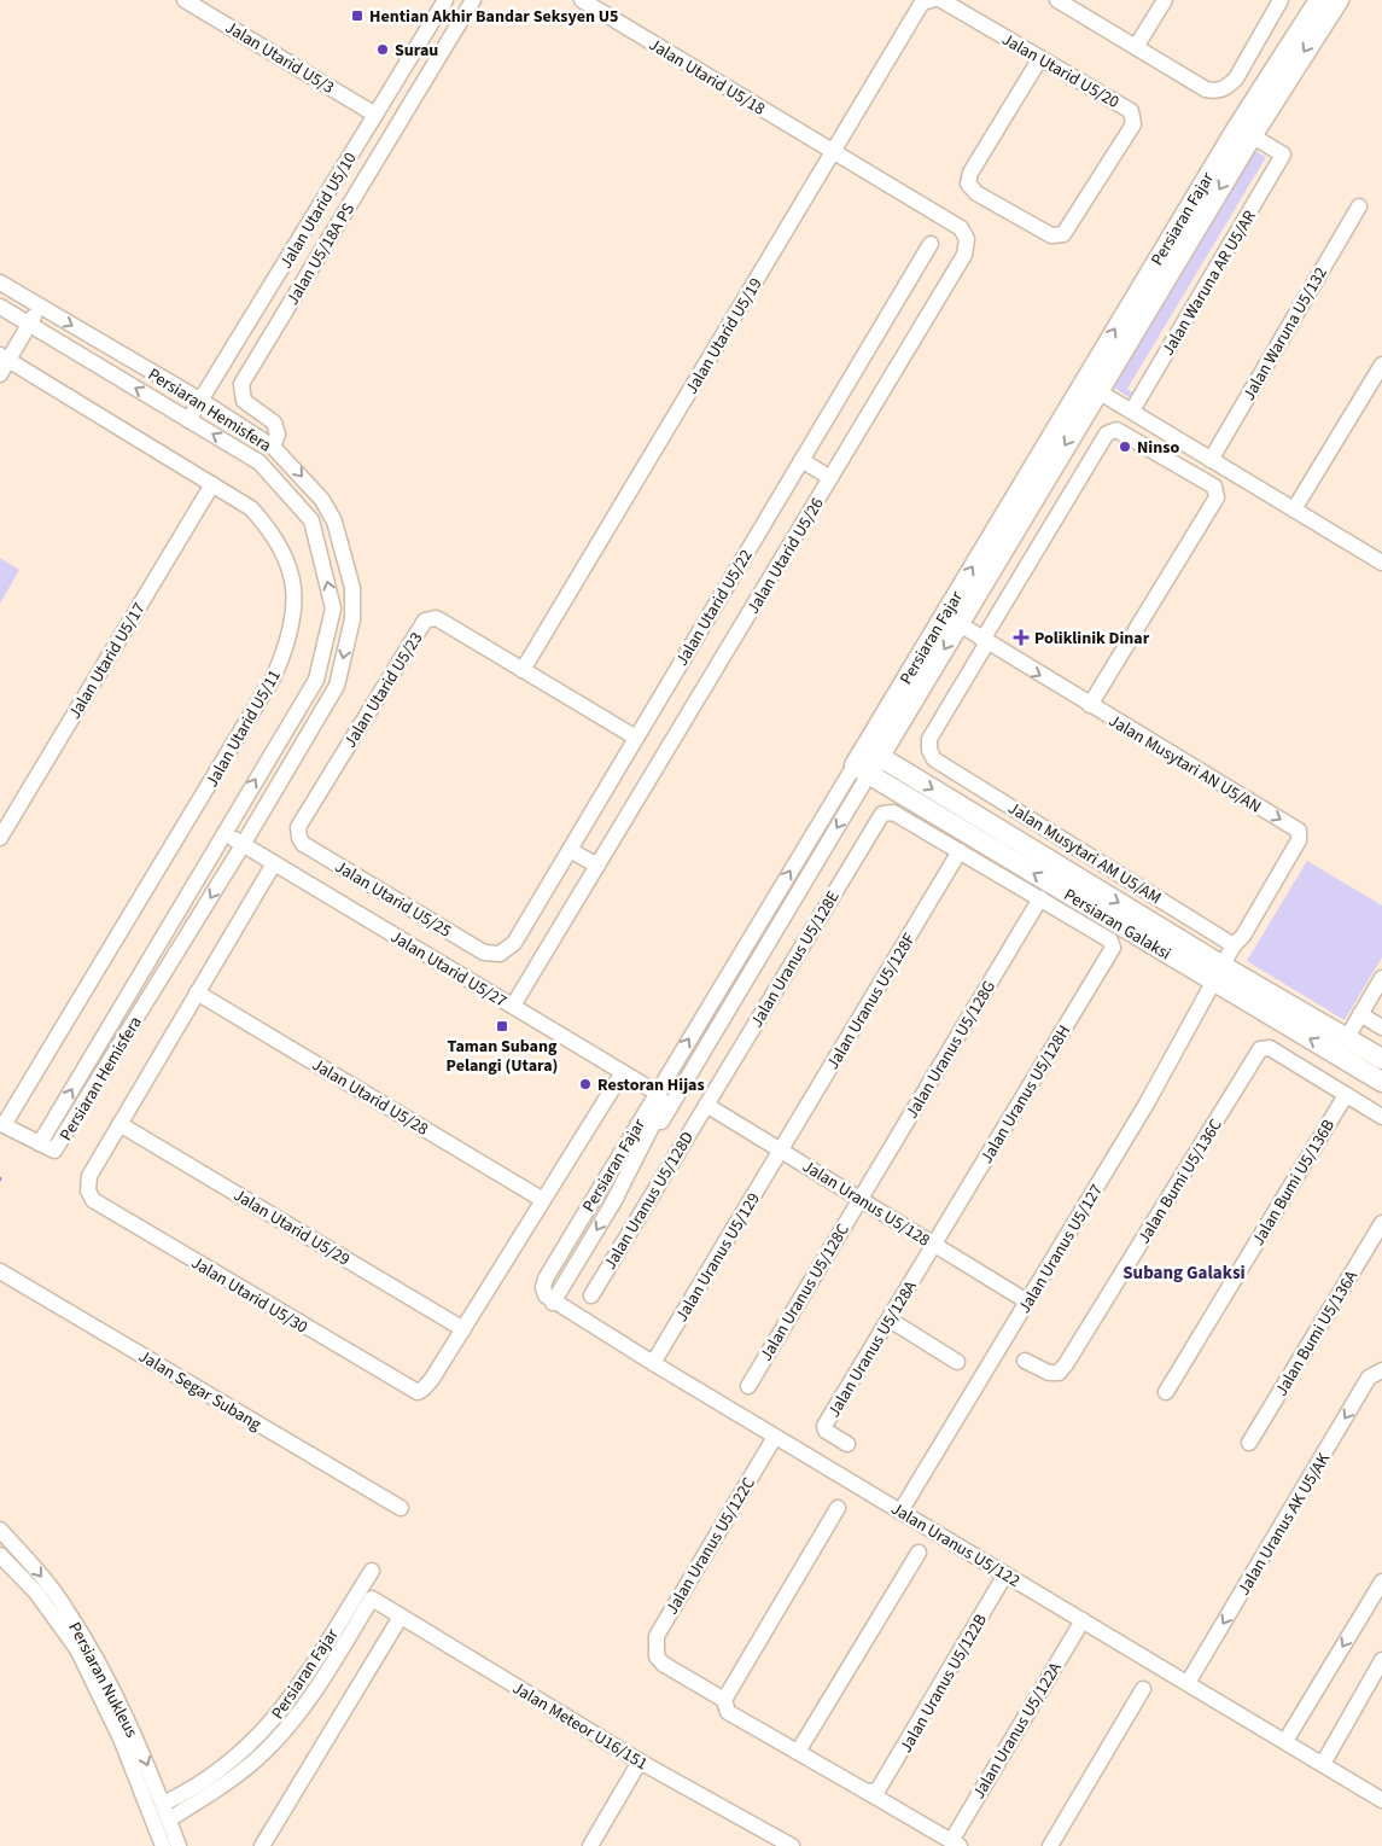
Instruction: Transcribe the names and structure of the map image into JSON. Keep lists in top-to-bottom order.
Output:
{
  "streets": {
    "main road": ["Persiaran Fajar", "Persiaran Galaksi"],
    "street": [
      "Jalan Utarid U5/3",
      "Jalan Utarid U5/20",
      "Jalan Utarid U5/18",
      "Jalan Utarid U5/10",
      "Jalan U5/18A PS",
      "Jalan Waruna AR U5/AR",
      "Jalan Waruna U5/132",
      "Jalan Utarid U5/19",
      "Persiaran Hemisfera",
      "Jalan Utarid U5/26",
      "Jalan Utarid U5/22",
      "Jalan Utarid U5/17",
      "Jalan Utarid U5/23",
      "Jalan Utarid U5/11",
      "Jalan Musytari AN U5/AN",
      "Jalan Musytari AM U5/AM",
      "Jalan Utarid U5/25",
      "Jalan Uranus U5/128E",
      "Jalan Utarid U5/27",
      "Jalan Uranus U5/128F",
      "Jalan Uranus U5/128G",
      "Jalan Uranus U5/128H",
      "Jalan Utarid U5/28",
      "Jalan Bumi U5/136C",
      "Jalan Bumi U5/136B",
      "Jalan Uranus U5/128D",
      "Jalan Uranus U5/128",
      "Jalan Utarid U5/29",
      "Jalan Uranus U5/127",
      "Jalan Uranus U5/129",
      "Jalan Uranus U5/128C",
      "Jalan Utarid U5/30",
      "Jalan Bumi U5/136A",
      "Jalan Uranus U5/128A",
      "Jalan Segar Subang",
      "Jalan Uranus AK U5/AK",
      "Jalan Uranus U5/122",
      "Jalan Uranus U5/122C",
      "Persiaran Nukleus",
      "Jalan Uranus U5/122B",
      "Jalan Meteor U16/151",
      "Jalan Uranus U5/122A"
    ]
  },
  "crossings": [
    ["Jalan Utarid U5/3", "Jalan Utarid U5/10"],
    ["Jalan Utarid U5/3", "Jalan U5/18A PS"],
    ["Jalan Utarid U5/18", "Jalan Utarid U5/19"],
    ["Jalan Utarid U5/18", "Jalan Utarid U5/26"],
    ["Jalan Utarid U5/10", "Persiaran Hemisfera"],
    ["Persiaran Fajar", "Jalan Waruna AR U5/AR"],
    ["Persiaran Fajar", "Jalan Musytari AN U5/AN"],
    ["Persiaran Fajar", "Persiaran Galaksi"],
    ["Persiaran Fajar", "Jalan Utarid U5/27"],
    ["Persiaran Fajar", "Jalan Uranus U5/122"],
    ["Persiaran Fajar", "Persiaran Nukleus"],
    ["Persiaran Fajar", "Jalan Meteor U16/151"],
    ["Jalan U5/18A PS", "Persiaran Hemisfera"],
    ["Jalan Utarid U5/19", "Jalan Utarid U5/26"],
    ["Jalan Utarid U5/19", "Jalan Utarid U5/23"],
    ["Persiaran Hemisfera", "Jalan Utarid U5/11"],
    ["Persiaran Hemisfera", "Jalan Utarid U5/27"],
    ["Jalan Utarid U5/26", "Jalan Utarid U5/27"],
    ["Jalan Utarid U5/22", "Jalan Utarid U5/23"],
    ["Jalan Utarid U5/22", "Jalan Utarid U5/25"],
    ["Jalan Utarid U5/17", "Jalan Utarid U5/11"],
    ["Jalan Utarid U5/23", "Jalan Utarid U5/25"],
    ["Jalan Musytari AN U5/AN", "Jalan Musytari AM U5/AM"],
    ["Persiaran Galaksi", "Jalan Uranus U5/127"],
    ["Jalan Uranus U5/128E", "Jalan Uranus U5/128F"],
    ["Jalan Uranus U5/128E", "Jalan Uranus U5/128D"],
    ["Jalan Uranus U5/128E", "Jalan Uranus U5/128"],
    ["Jalan Uranus U5/128F", "Jalan Uranus U5/128"],
    ["Jalan Uranus U5/128F", "Jalan Uranus U5/129"],
    ["Jalan Uranus U5/128G", "Jalan Uranus U5/128H"],
    ["Jalan Uranus U5/128G", "Jalan Uranus U5/128"],
    ["Jalan Uranus U5/128G", "Jalan Uranus U5/128C"],
    ["Jalan Uranus U5/128H", "Jalan Uranus U5/128"],
    ["Jalan Uranus U5/128H", "Jalan Uranus U5/128A"],
    ["Jalan Bumi U5/136C", "Jalan Bumi U5/136B"],
    ["Jalan Uranus U5/128D", "Jalan Uranus U5/128"],
    ["Jalan Uranus U5/128", "Jalan Uranus U5/127"],
    ["Jalan Uranus U5/128", "Jalan Uranus U5/129"],
    ["Jalan Uranus U5/128", "Jalan Uranus U5/128C"],
    ["Jalan Uranus U5/128", "Jalan Uranus U5/128A"],
    ["Jalan Utarid U5/29", "Jalan Utarid U5/30"],
    ["Jalan Uranus U5/127", "Jalan Uranus U5/122"],
    ["Jalan Uranus U5/129", "Jalan Uranus U5/122"],
    ["Jalan Uranus AK U5/AK", "Jalan Uranus U5/122"],
    ["Jalan Uranus U5/122", "Jalan Uranus U5/122C"],
    ["Jalan Uranus U5/122", "Jalan Uranus U5/122B"],
    ["Jalan Uranus U5/122", "Jalan Uranus U5/122A"],
    ["Jalan Uranus U5/122C", "Jalan Uranus U5/122A"],
    ["Jalan Uranus U5/122B", "Jalan Uranus U5/122A"]
  ],
  "districts": ["Subang Galaksi"],
  "places": {
    "transit": ["Hentian Akhir Bandar Seksyen U5", "Taman Subang Pelangi (Utara)"],
    "other": ["Surau", "Ninso", "Restoran Hijas"],
    "health": ["Poliklinik Dinar"]
  }
}
